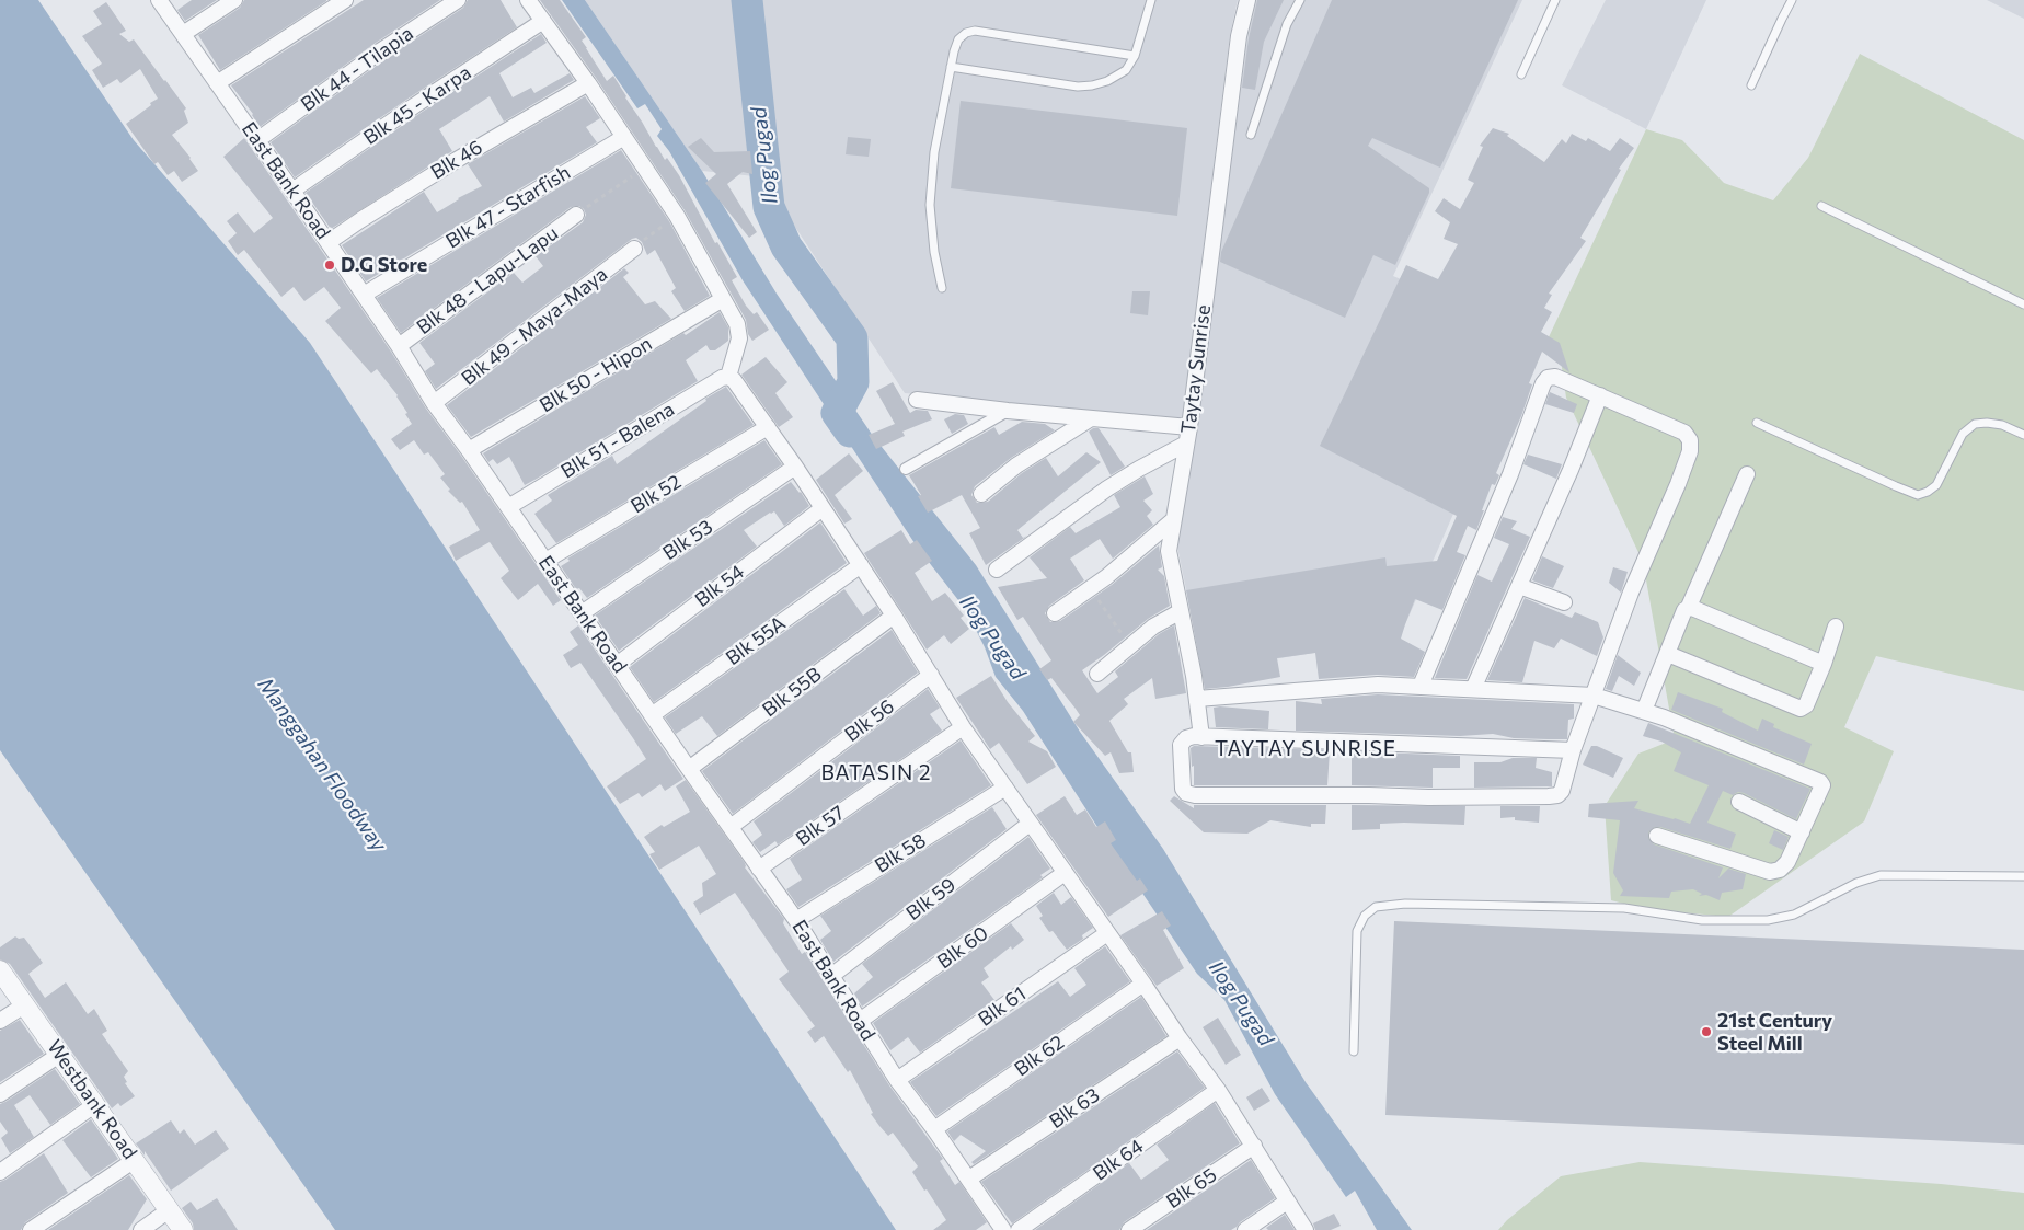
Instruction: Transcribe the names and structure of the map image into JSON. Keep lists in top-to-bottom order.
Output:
{
  "streets": {
    "street": [
      "Blk 44 - Tilapia",
      "Blk 45 - Karpa",
      "Blk 46",
      "East Bank Road",
      "Blk 47 - Starfish",
      "Blk 48 - Lapu-Lapu",
      "Blk 49 - Maya-Maya",
      "Taytay Sunrise",
      "Blk 50 - Hipon",
      "Blk 51 - Balena",
      "Blk 52",
      "Blk 53",
      "Blk 54",
      "Blk 55A",
      "Blk 55B",
      "Blk 56",
      "Blk 57",
      "Blk 58",
      "Blk 59",
      "Blk 60",
      "Blk 61",
      "Blk 62",
      "Westbank Road",
      "Blk 63",
      "Blk 64",
      "Blk 65"
    ]
  },
  "crossings": [
    ["Blk 44 - Tilapia", "East Bank Road"],
    ["Blk 45 - Karpa", "East Bank Road"],
    ["Blk 46", "East Bank Road"],
    ["East Bank Road", "Blk 47 - Starfish"],
    ["East Bank Road", "Blk 48 - Lapu-Lapu"],
    ["East Bank Road", "Blk 49 - Maya-Maya"],
    ["East Bank Road", "Blk 50 - Hipon"],
    ["East Bank Road", "Blk 51 - Balena"],
    ["East Bank Road", "Blk 52"],
    ["East Bank Road", "Blk 53"],
    ["East Bank Road", "Blk 54"],
    ["East Bank Road", "Blk 55A"],
    ["East Bank Road", "Blk 55B"],
    ["East Bank Road", "Blk 56"],
    ["East Bank Road", "Blk 57"],
    ["East Bank Road", "Blk 58"],
    ["East Bank Road", "Blk 59"],
    ["East Bank Road", "Blk 60"],
    ["East Bank Road", "Blk 61"],
    ["East Bank Road", "Blk 62"],
    ["East Bank Road", "Blk 63"]
  ],
  "districts": ["TAYTAY SUNRISE", "BATASIN 2"],
  "water": ["Ilog Pugad", "Manggahan Floodway"],
  "places": ["D.G Store", "21st Century Steel Mill"]
}
